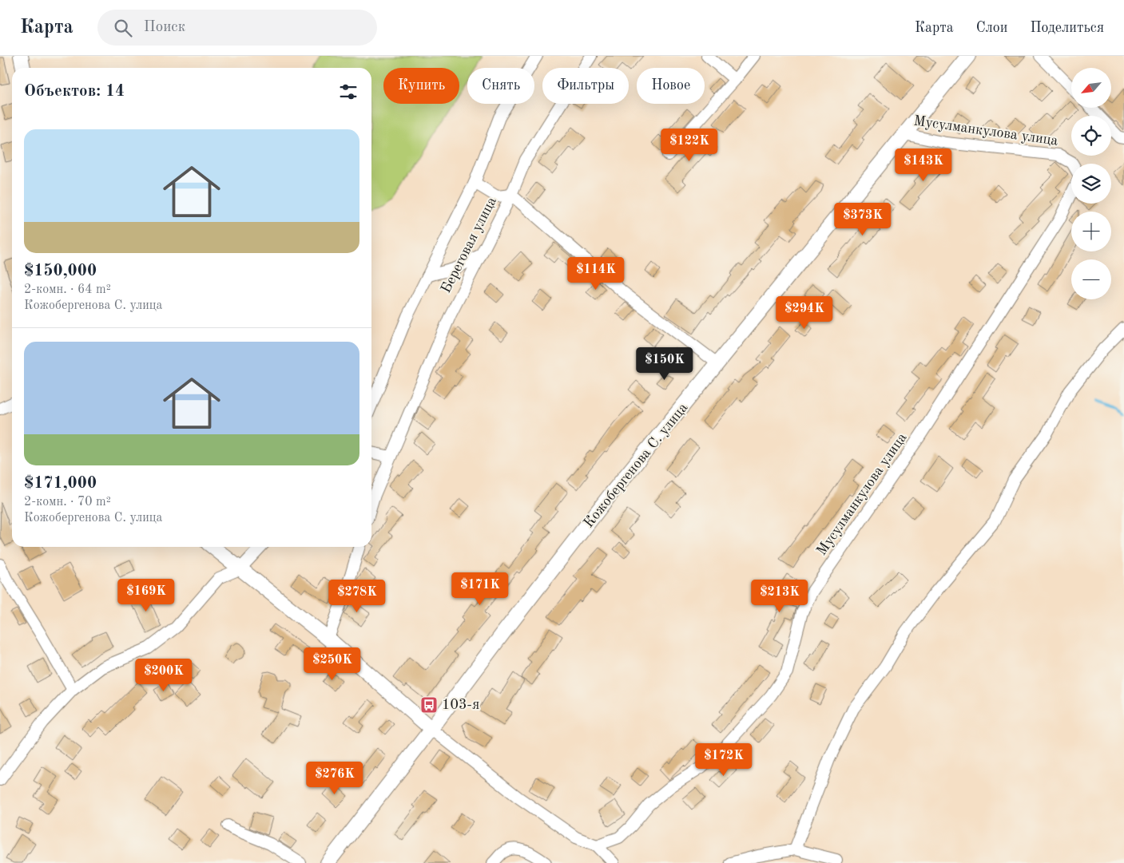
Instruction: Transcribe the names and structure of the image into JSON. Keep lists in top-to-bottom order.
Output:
{
  "streets": {
    "main road": ["Кожобергенова С. улица"],
    "street": ["Мусулманкулова улица", "Береговая улица"]
  },
  "crossings": [
    ["Мусулманкулова улица", "Кожобергенова С. улица"]
  ],
  "places": {
    "bus stop": ["103-я"]
  },
  "north": "bottom left",
  "page": {
    "header": "Карта",
    "search": "Поиск",
    "nav": ["Карта", "Слои", "Поделиться"],
    "map_buttons": ["+", "−"],
    "chip": [
      "Купить",
      "Снять",
      "Фильтры",
      "Новое"
    ],
    "heading": "Объектов: 14",
    "list": [
      {
        "name": "$150,000",
        "note": "2-комн. · 64 m² · Кожобергенова С. улица"
      },
      {
        "name": "$171,000",
        "note": "2-комн. · 70 m² · Кожобергенова С. улица"
      }
    ],
    "price": [
      "$122K",
      "$143K",
      "$373K",
      "$114K",
      "$294K",
      "$150K",
      "$171K",
      "$169K",
      "$278K",
      "$213K",
      "$250K",
      "$200K",
      "$172K",
      "$276K"
    ]
  }
}
